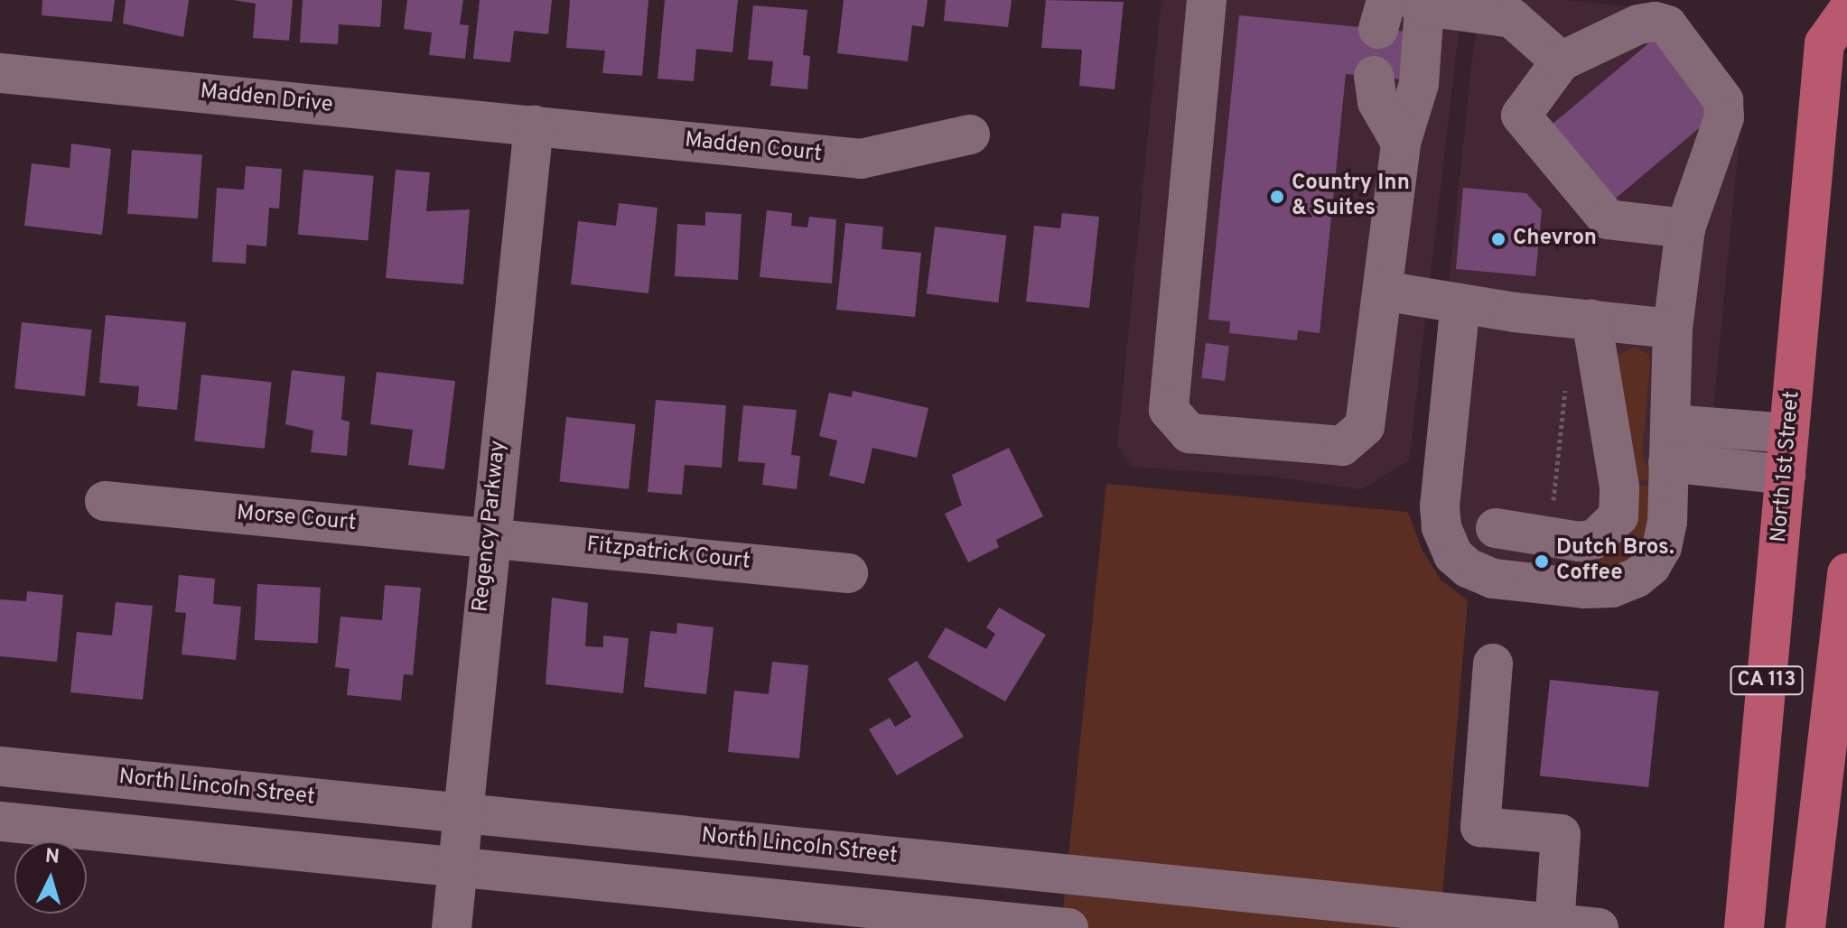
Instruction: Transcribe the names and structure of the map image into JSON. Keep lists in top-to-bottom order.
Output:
{
  "streets": {
    "main road": ["North 1st Street", "CA 113"],
    "street": [
      "Madden Drive",
      "Madden Court",
      "Morse Court",
      "Regency Parkway",
      "Fitzpatrick Court",
      "North Lincoln Street"
    ]
  },
  "crossings": [
    ["Madden Drive", "Madden Court"],
    ["Madden Drive", "Regency Parkway"],
    ["Madden Court", "Regency Parkway"],
    ["Morse Court", "Regency Parkway"],
    ["Morse Court", "Fitzpatrick Court"],
    ["Regency Parkway", "Fitzpatrick Court"],
    ["Regency Parkway", "North Lincoln Street"]
  ],
  "places": ["Country Inn & Suites", "Chevron", "Dutch Bros. Coffee"],
  "north": "top"
}
